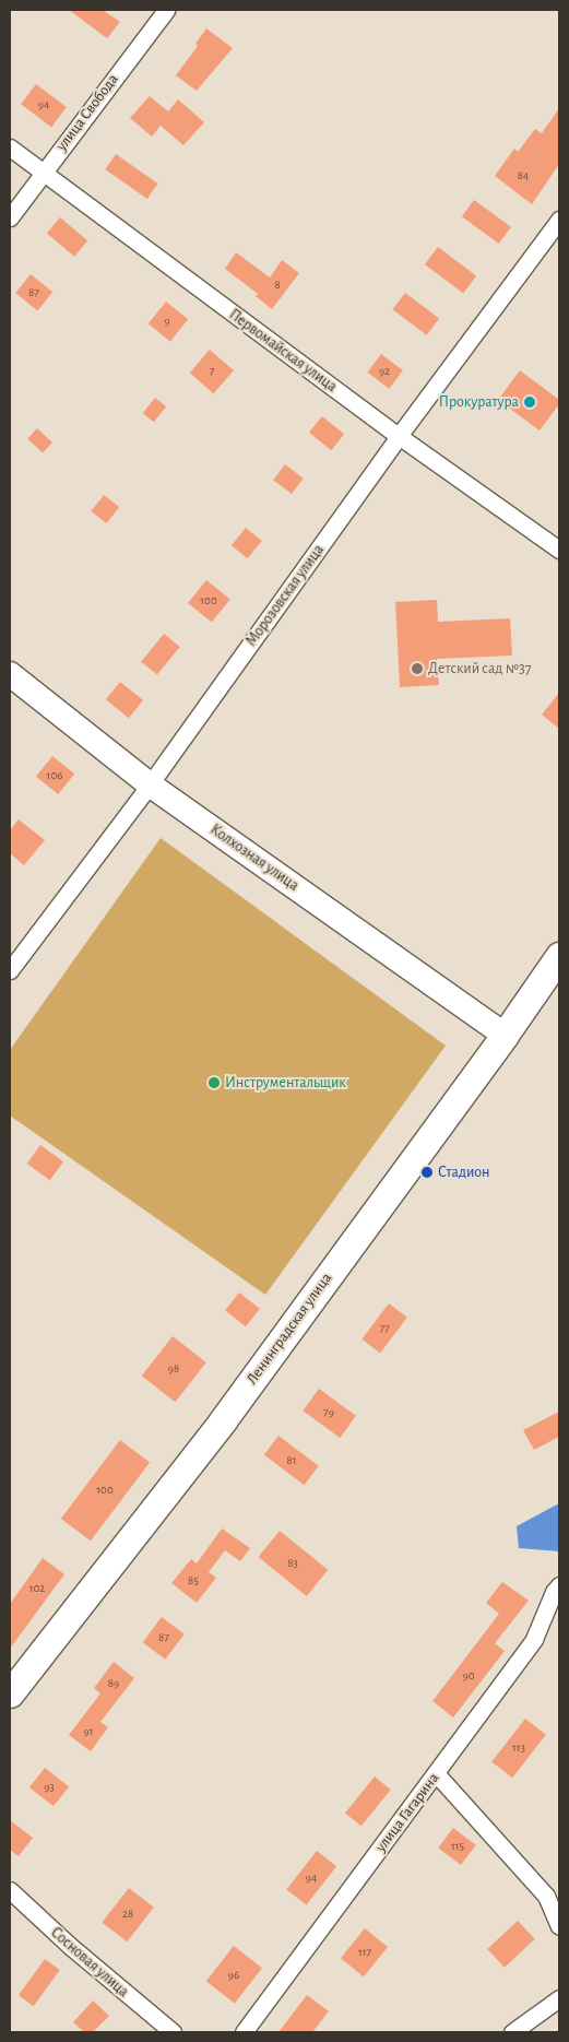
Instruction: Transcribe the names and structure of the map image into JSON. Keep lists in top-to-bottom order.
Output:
{
  "streets": {
    "main road": ["Колхозная улица", "Ленинградская улица"],
    "street": [
      "улица Свобода",
      "Первомайская улица",
      "Морозовская улица",
      "улица Гагарина",
      "Сосновая улица"
    ]
  },
  "crossings": [
    ["улица Свобода", "Первомайская улица"],
    ["Первомайская улица", "Морозовская улица"],
    ["Морозовская улица", "Колхозная улица"],
    ["Колхозная улица", "Ленинградская улица"]
  ],
  "places": [
    "Прокуратура",
    "Детский сад №37",
    "Инструментальщик",
    "Стадион"
  ],
  "house_numbers": [
    "94",
    "84",
    "8",
    "87",
    "9",
    "7",
    "92",
    "100",
    "106",
    "77",
    "98",
    "79",
    "81",
    "100",
    "83",
    "85",
    "102",
    "87",
    "90",
    "89",
    "91",
    "113",
    "93",
    "115",
    "94",
    "28",
    "117",
    "96"
  ]
}
